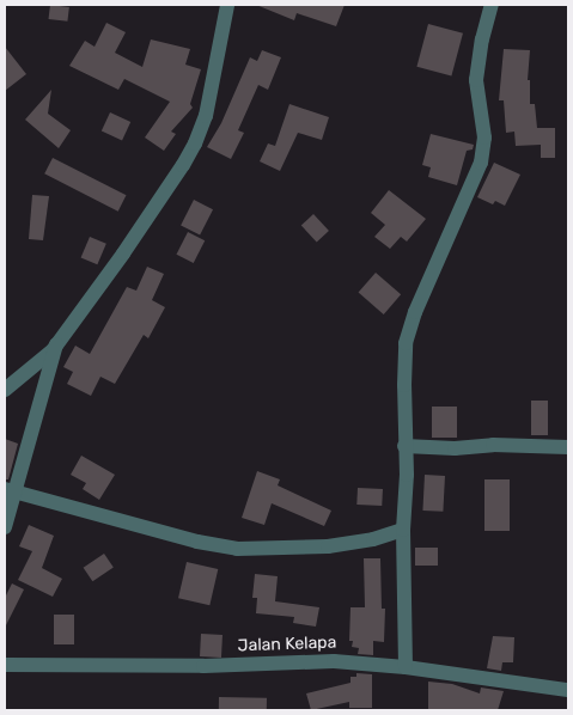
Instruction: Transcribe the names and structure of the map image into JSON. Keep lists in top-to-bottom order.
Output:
{
  "streets": {
    "street": ["Jalan Kelapa"]
  }
}
